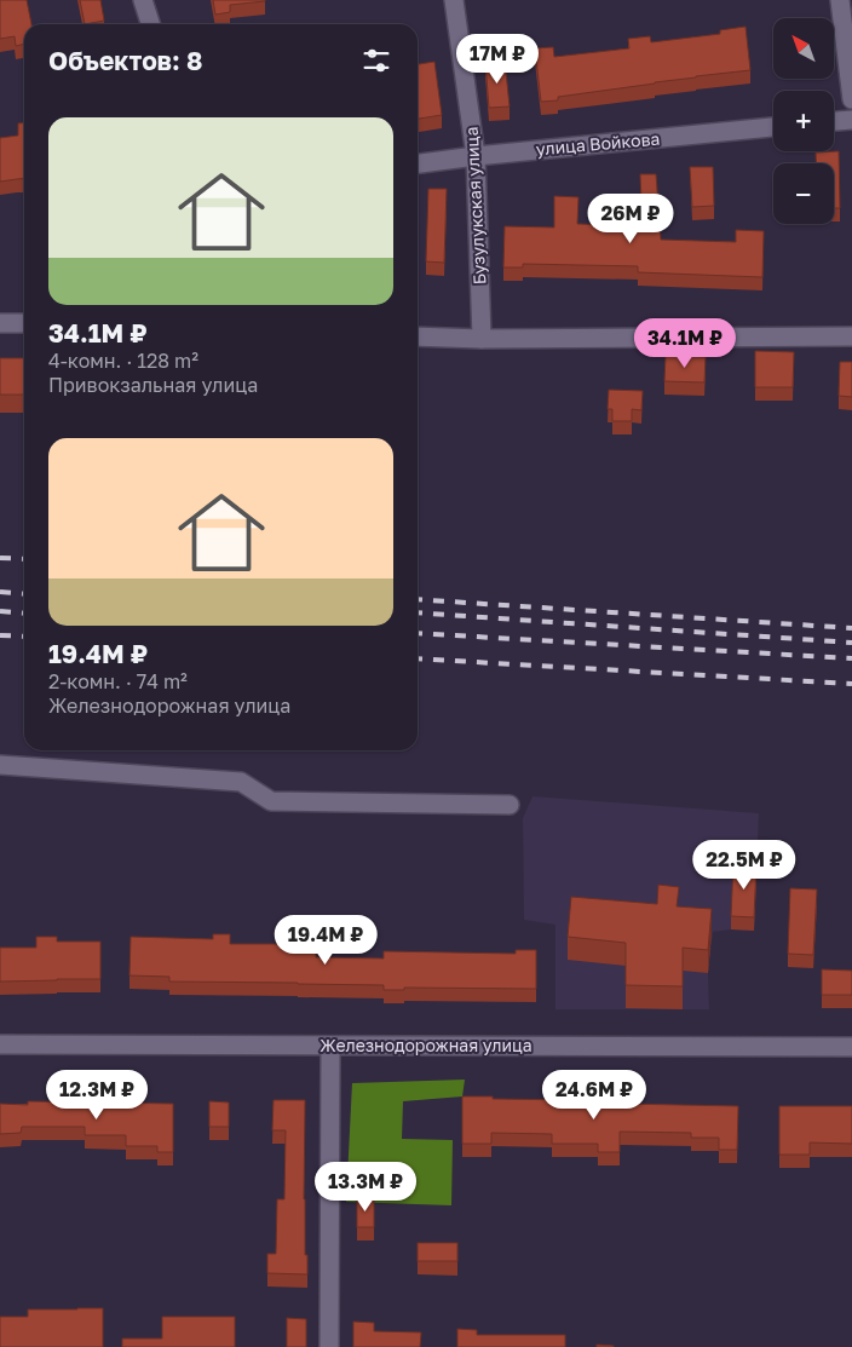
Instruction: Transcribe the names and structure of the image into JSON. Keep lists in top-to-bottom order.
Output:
{
  "streets": {
    "street": ["улица Войкова", "Бузулукская улица", "Железнодорожная улица"]
  },
  "crossings": [
    ["улица Войкова", "Бузулукская улица"]
  ],
  "north": "top left",
  "page": {
    "map_buttons": ["+", "−"],
    "heading": "Объектов: 8",
    "price": [
      "17M ₽",
      "26M ₽",
      "34.1M ₽",
      "22.5M ₽",
      "19.4M ₽",
      "12.3M ₽",
      "24.6M ₽",
      "13.3M ₽"
    ],
    "list": [
      {
        "name": "34.1M ₽",
        "note": "4-комн. · 128 m² · Привокзальная улица"
      },
      {
        "name": "19.4M ₽",
        "note": "2-комн. · 74 m² · Железнодорожная улица"
      }
    ]
  }
}
